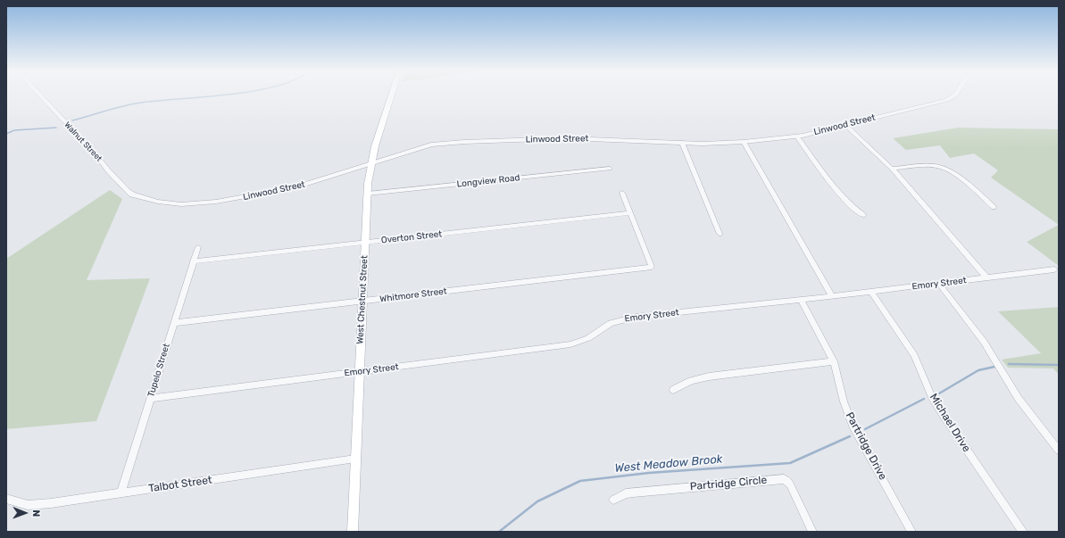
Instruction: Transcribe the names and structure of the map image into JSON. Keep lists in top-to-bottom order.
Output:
{
  "streets": {
    "main road": ["West Chestnut Street"],
    "street": [
      "Linwood Street",
      "Walnut Street",
      "Longview Road",
      "Overton Street",
      "Emory Street",
      "Whitmore Street",
      "Tupelo Street",
      "Michael Drive",
      "Partridge Drive",
      "Partridge Circle",
      "Talbot Street"
    ]
  },
  "crossings": [
    ["Linwood Street", "Walnut Street"],
    ["Linwood Street", "West Chestnut Street"],
    ["Longview Road", "West Chestnut Street"],
    ["Overton Street", "Whitmore Street"],
    ["Overton Street", "West Chestnut Street"],
    ["Overton Street", "Tupelo Street"],
    ["Emory Street", "West Chestnut Street"],
    ["Emory Street", "Tupelo Street"],
    ["Emory Street", "Michael Drive"],
    ["Emory Street", "Partridge Drive"],
    ["Whitmore Street", "West Chestnut Street"],
    ["Whitmore Street", "Tupelo Street"],
    ["West Chestnut Street", "Talbot Street"],
    ["Tupelo Street", "Talbot Street"]
  ],
  "water": ["West Meadow Brook"],
  "north": "right"
}
